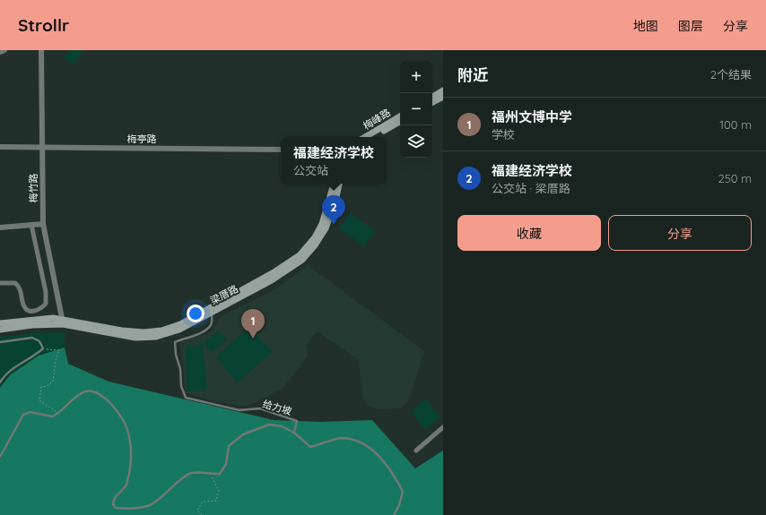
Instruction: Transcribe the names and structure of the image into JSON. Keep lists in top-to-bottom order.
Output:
{
  "streets": {
    "main road": ["梅峰路", "梁厝路"],
    "street": ["梅亭路", "梅竹路"],
    "lane": ["给力坡"]
  },
  "crossings": [
    ["梅亭路", "梅竹路"],
    ["梅竹路", "梁厝路"],
    ["梁厝路", "给力坡"]
  ],
  "page": {
    "header": "Strollr",
    "nav": ["地图", "图层", "分享"],
    "heading": ["附近", "2个结果"],
    "map_buttons": ["+", "−"],
    "list": [
      {
        "mark": "1",
        "name": "福州文博中学",
        "note": "学校",
        "value": "100 m"
      },
      {
        "mark": "2",
        "name": "福建经济学校",
        "note": "公交站 · 梁厝路",
        "value": "250 m"
      }
    ],
    "popup": ["福建经济学校", "公交站"],
    "pins": ["2", "1"],
    "buttons": ["收藏", "分享"]
  }
}
